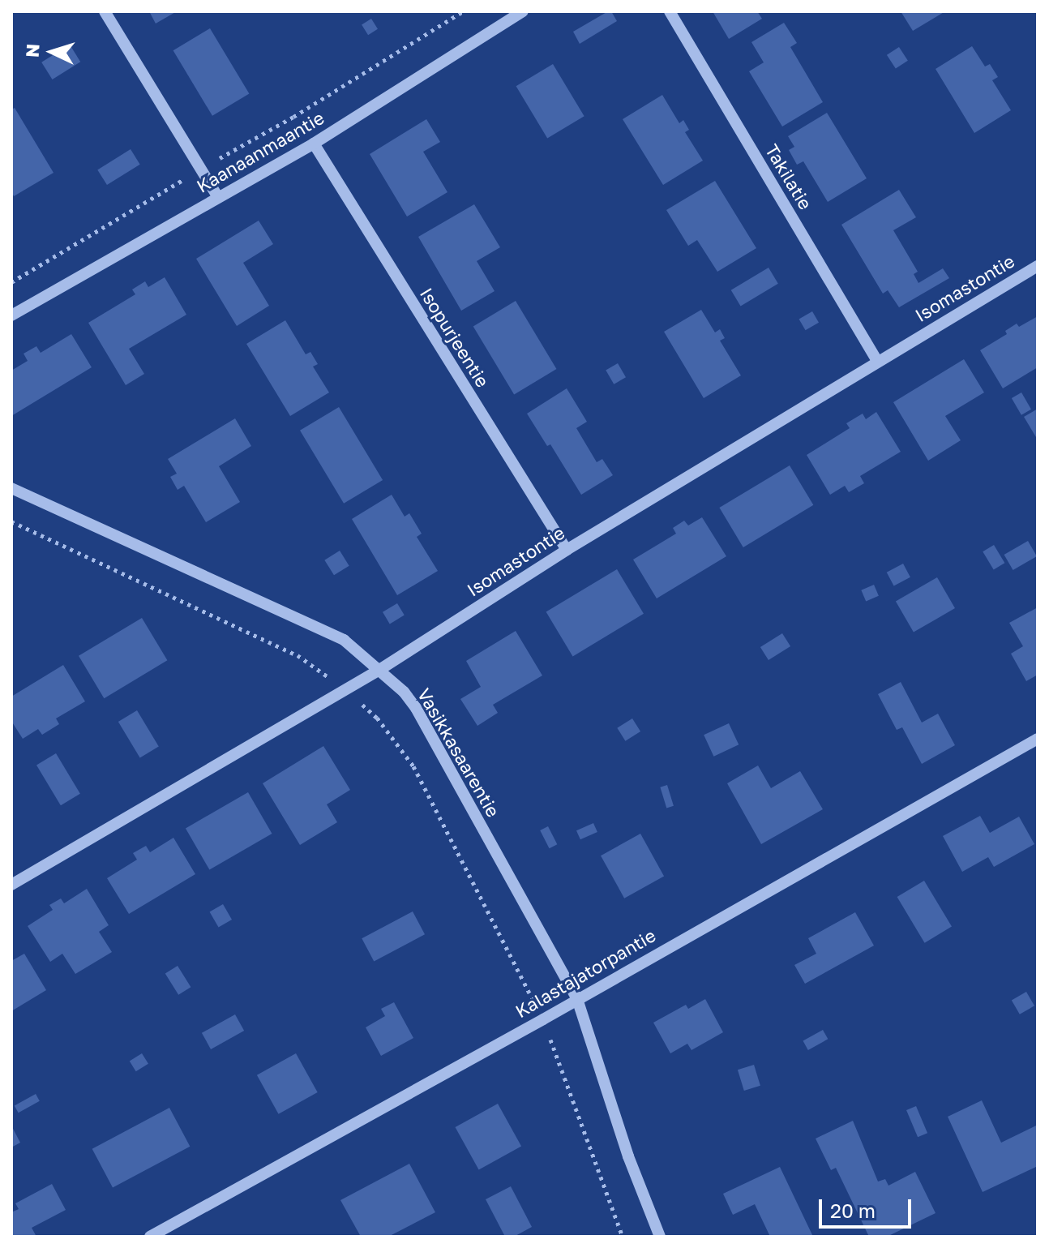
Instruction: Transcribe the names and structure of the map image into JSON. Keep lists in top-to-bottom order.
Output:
{
  "streets": {
    "street": [
      "Kaanaanmaantie",
      "Takilatie",
      "Isomastontie",
      "Isopurjeentie",
      "Vasikkasaarentie",
      "Kalastajatorpantie"
    ]
  },
  "crossings": [
    ["Kaanaanmaantie", "Isopurjeentie"],
    ["Takilatie", "Isomastontie"],
    ["Isomastontie", "Isopurjeentie"],
    ["Isomastontie", "Vasikkasaarentie"],
    ["Vasikkasaarentie", "Kalastajatorpantie"]
  ],
  "scale_bar": "20 m",
  "north": "left"
}
